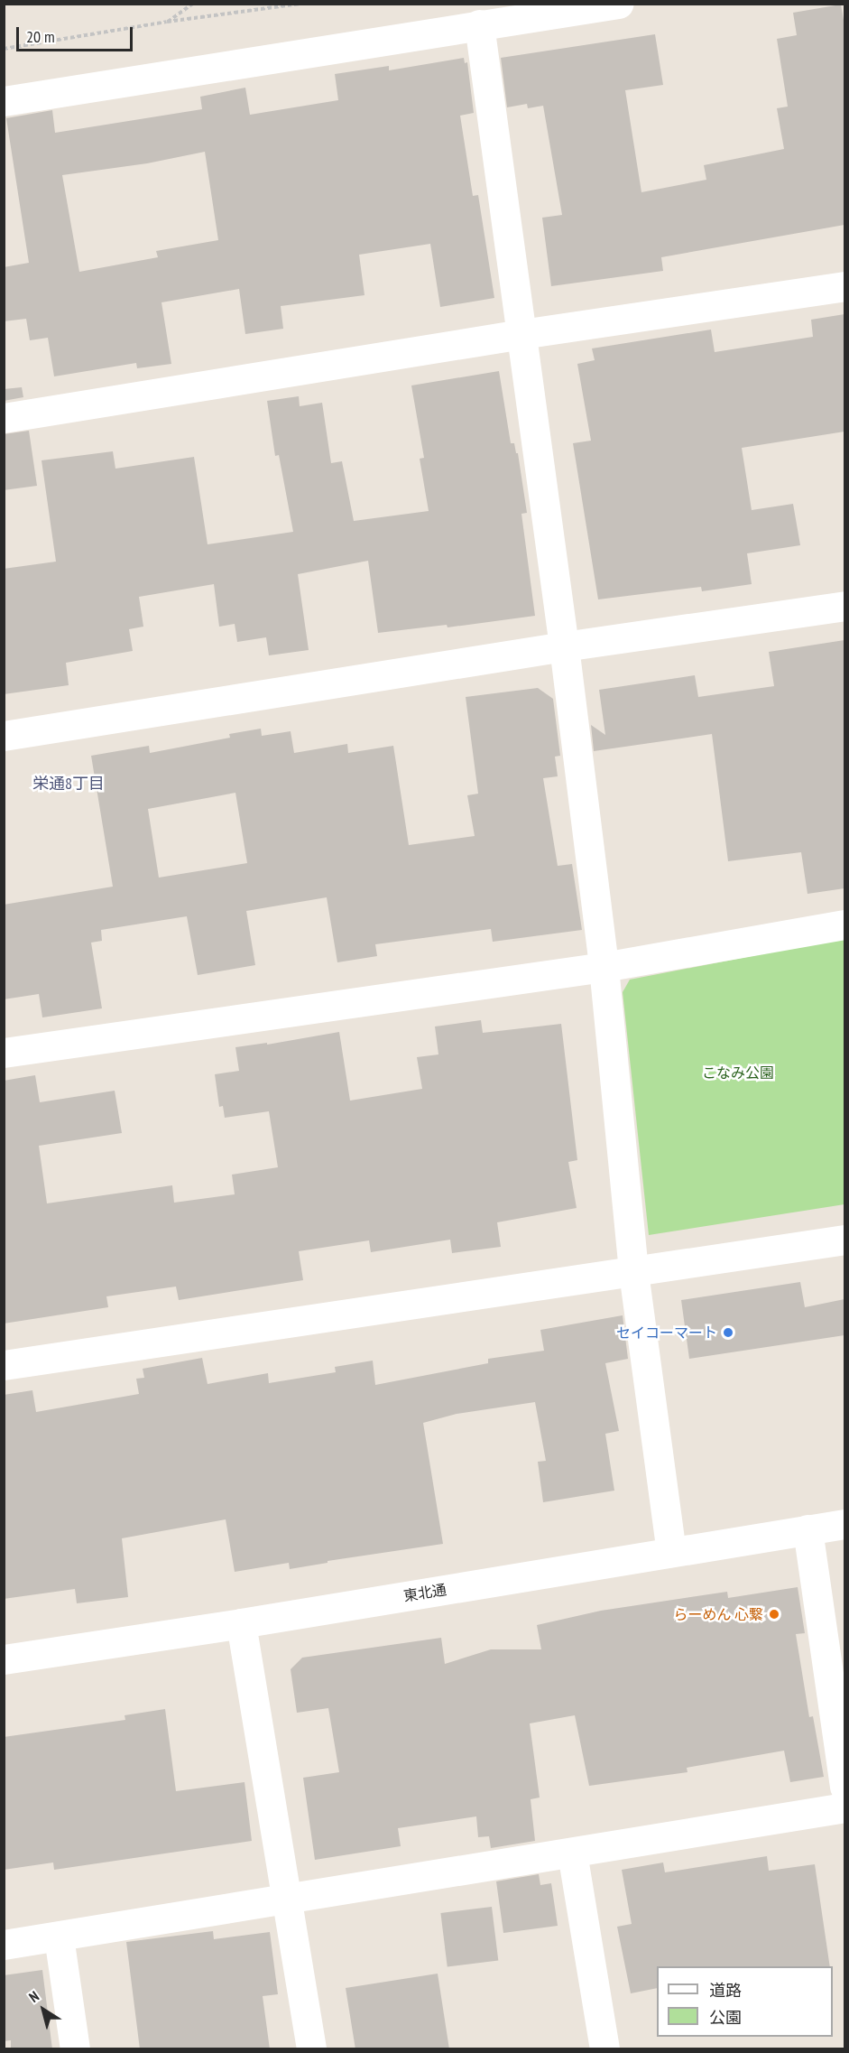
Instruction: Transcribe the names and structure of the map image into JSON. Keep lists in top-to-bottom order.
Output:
{
  "streets": {
    "street": ["東北通"]
  },
  "districts": ["栄通8丁目"],
  "parks": ["こなみ公園"],
  "places": ["セイコーマート", "らーめん 心繋"],
  "legend": ["道路", "公園"],
  "scale_bar": "20 m",
  "north": "top left"
}
